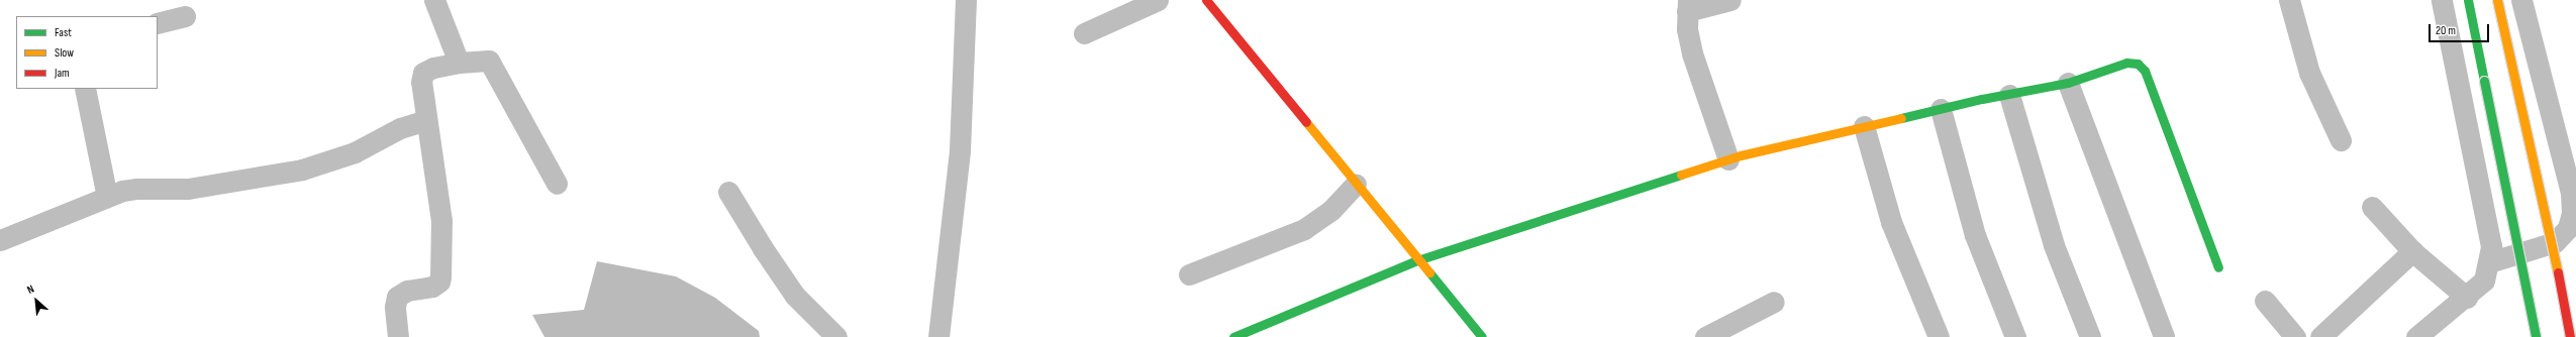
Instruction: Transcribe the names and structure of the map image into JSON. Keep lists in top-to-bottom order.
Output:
{
  "legend": ["Fast", "Slow", "Jam"],
  "scale_bar": "20 m",
  "north": "top left"
}
